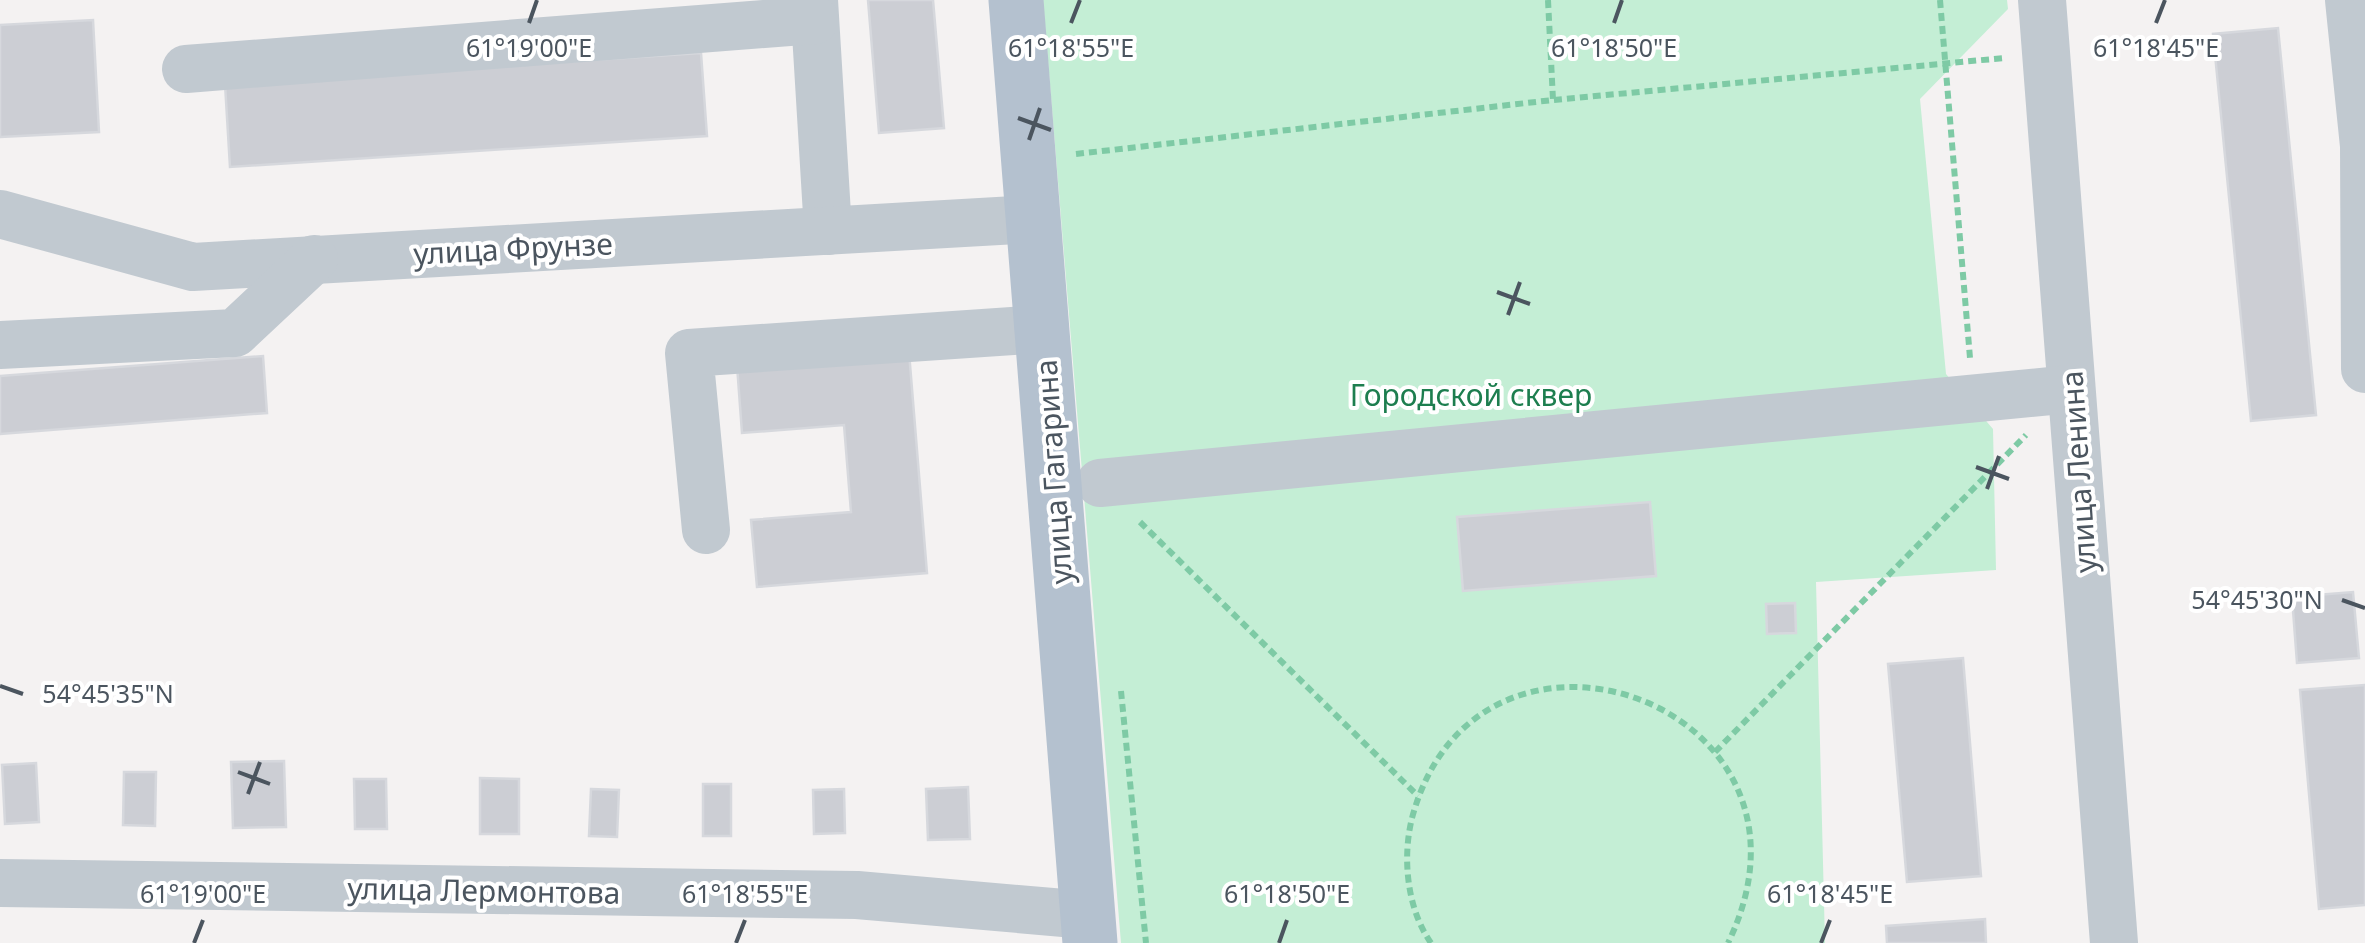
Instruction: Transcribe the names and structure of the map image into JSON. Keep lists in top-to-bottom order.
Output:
{
  "streets": {
    "main road": ["улица Гагарина"],
    "street": ["улица Фрунзе", "улица Ленина", "улица Лермонтова"]
  },
  "crossings": [
    ["улица Фрунзе", "улица Гагарина"],
    ["улица Гагарина", "улица Лермонтова"]
  ],
  "parks": ["Городской сквер"],
  "coordinates": [
    "61°19'00\"E",
    "61°18'55\"E",
    "61°18'50\"E",
    "61°18'45\"E",
    "54°45'30\"N",
    "54°45'35\"N"
  ]
}
